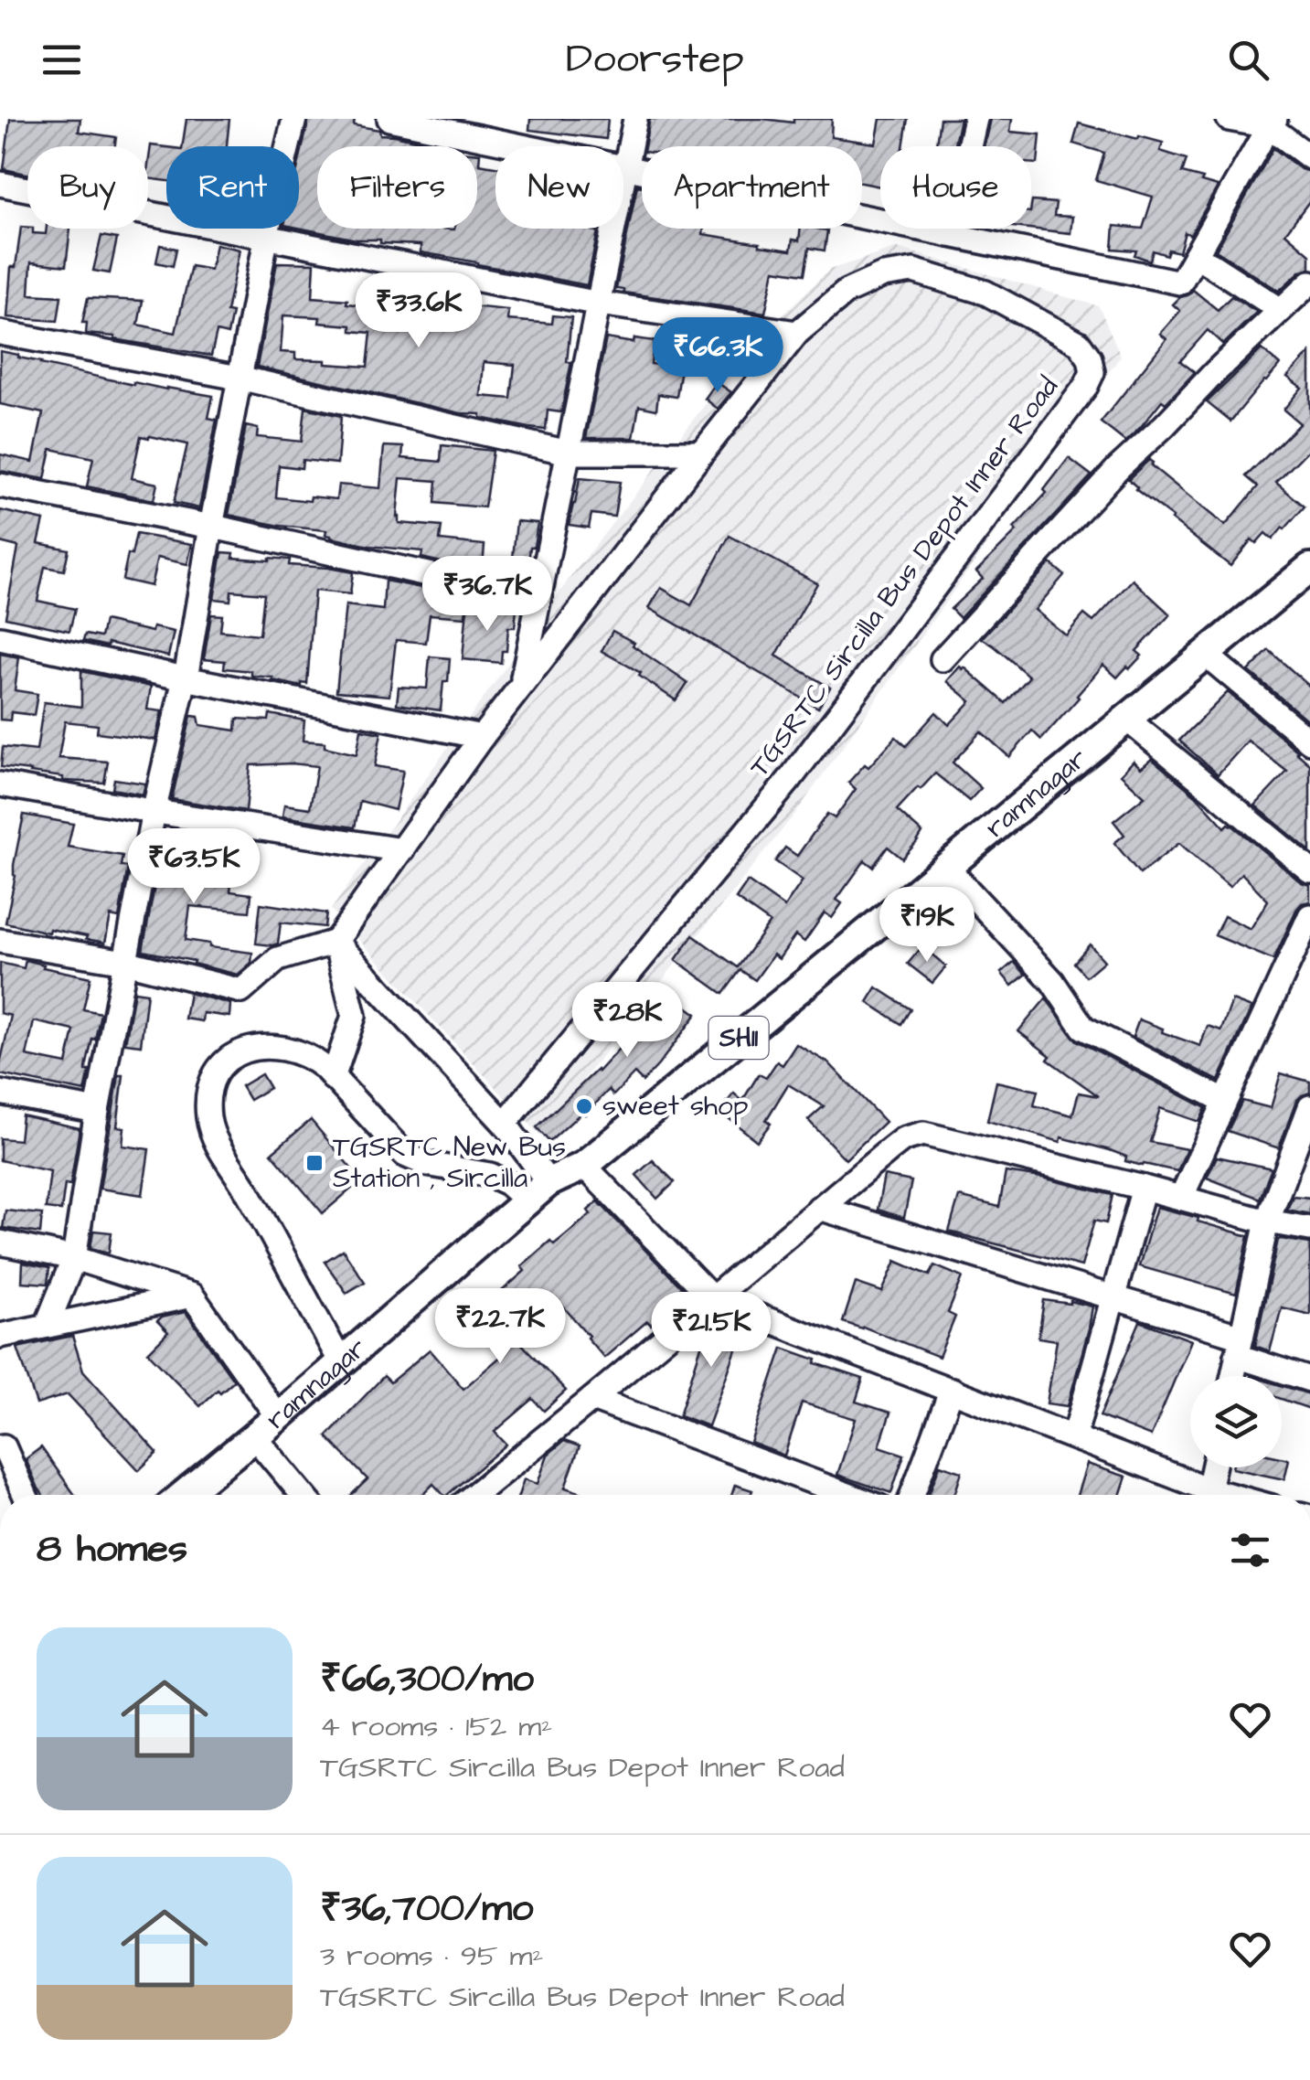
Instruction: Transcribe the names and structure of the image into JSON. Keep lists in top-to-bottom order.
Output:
{
  "streets": {
    "main road": ["ramnagar", "SH11"],
    "street": ["TGSRTC Sircilla Bus Depot Inner Road"]
  },
  "places": {
    "other": ["sweet shop"],
    "transit": ["TGSRTC New Bus Station , Sircilla"]
  },
  "page": {
    "header": "Doorstep",
    "chip": [
      "Buy",
      "Rent",
      "Filters",
      "New",
      "Apartment",
      "House"
    ],
    "price": [
      "₹33.6K",
      "₹66.3K",
      "₹36.7K",
      "₹63.5K",
      "₹19K",
      "₹28K",
      "₹22.7K",
      "₹21.5K"
    ],
    "heading": "8 homes",
    "list": [
      {
        "name": "₹66,300/mo",
        "note": "4 rooms · 152 m² · TGSRTC Sircilla Bus Depot Inner Road"
      },
      {
        "name": "₹36,700/mo",
        "note": "3 rooms · 95 m² · TGSRTC Sircilla Bus Depot Inner Road"
      }
    ]
  }
}
